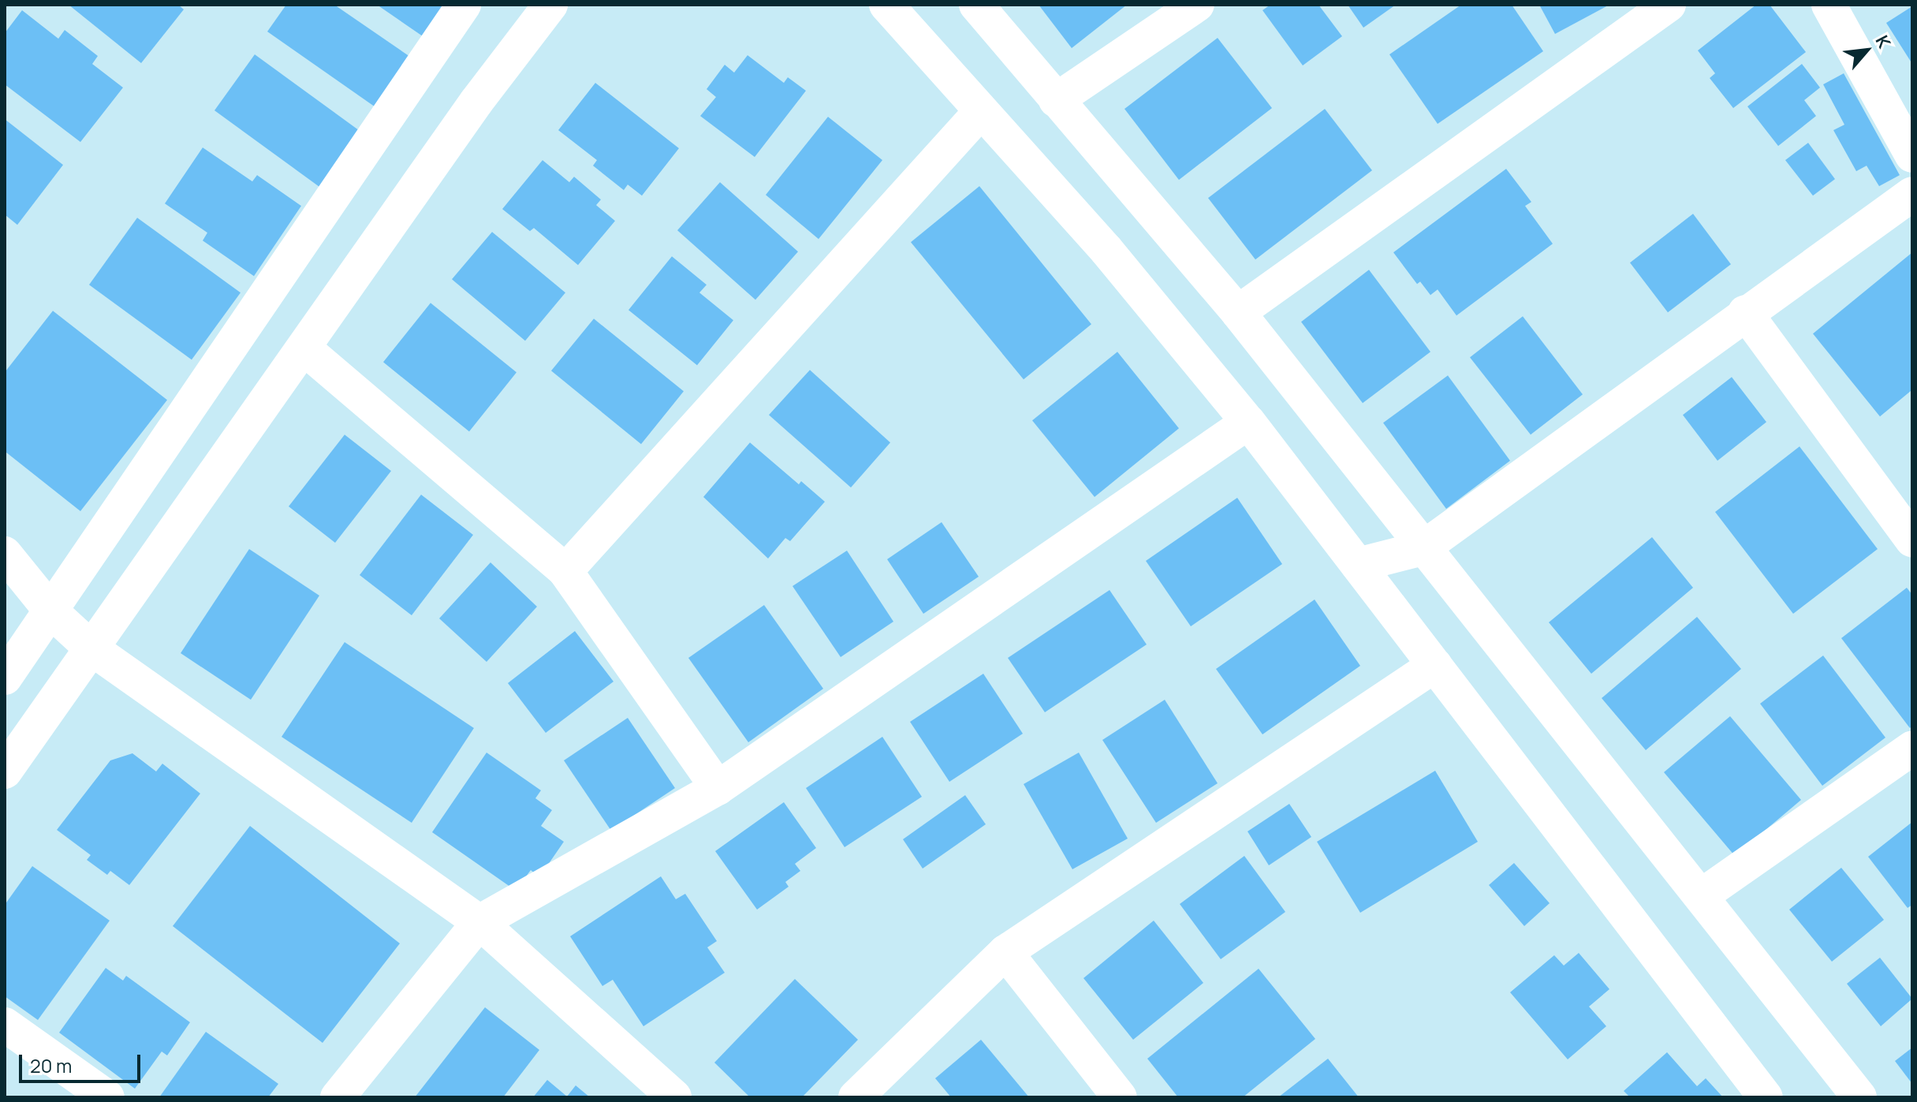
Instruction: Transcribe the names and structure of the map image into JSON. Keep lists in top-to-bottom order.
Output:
{
  "scale_bar": "20 m",
  "north": "top right"
}
